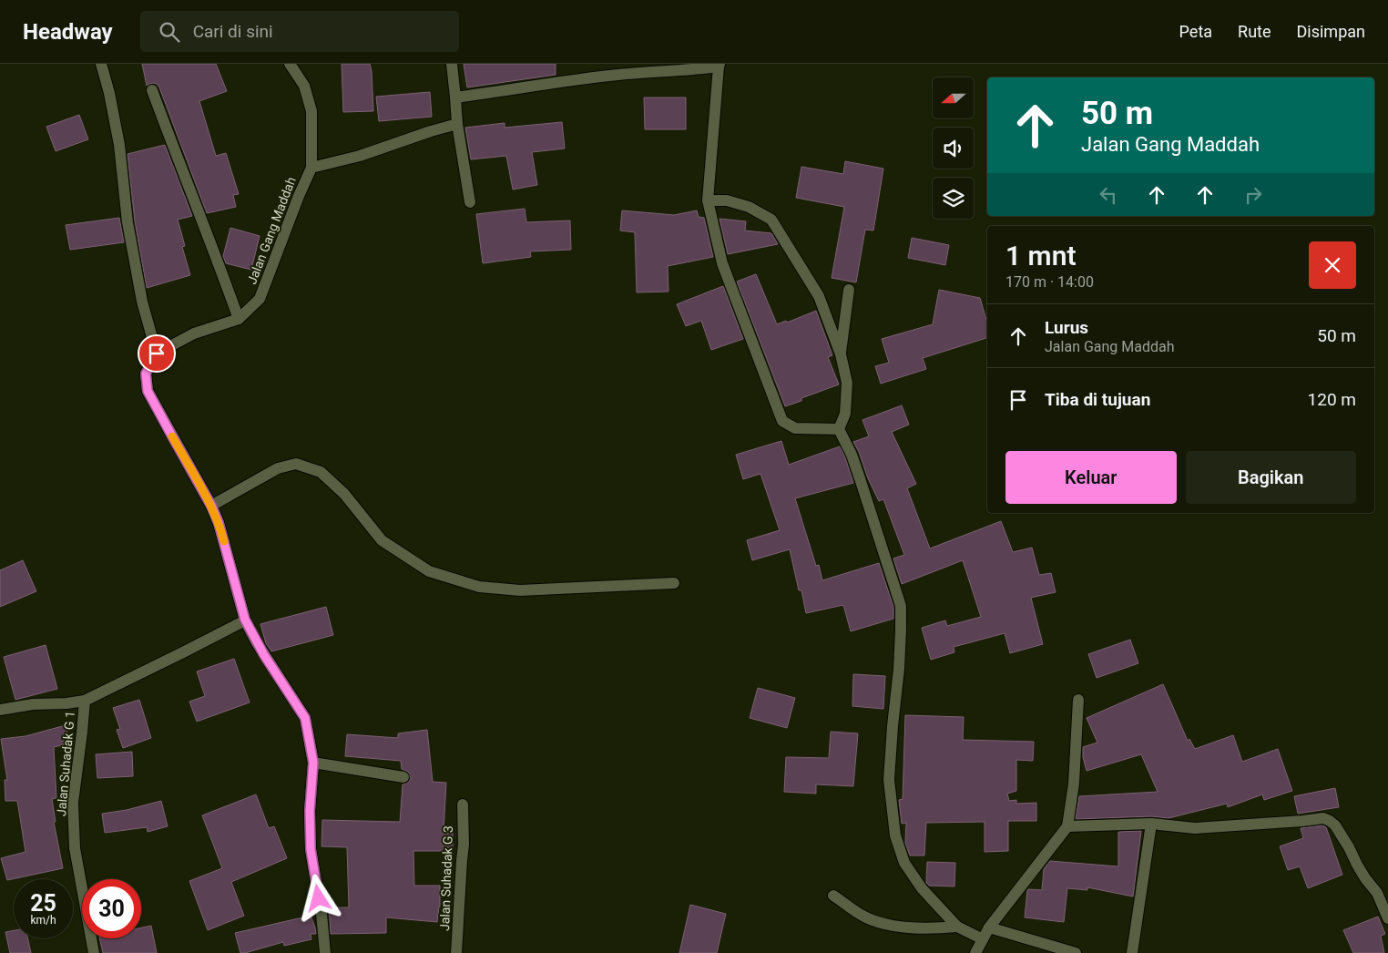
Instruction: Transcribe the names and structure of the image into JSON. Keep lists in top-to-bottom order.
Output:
{
  "streets": {
    "street": ["Jalan Gang Maddah", "Jalan Suhadak G 1", "Jalan Suhadak G 3"]
  },
  "north": "left",
  "page": {
    "header": "Headway",
    "search": "Cari di sini",
    "nav": ["Peta", "Rute", "Disimpan"],
    "turn": ["50 m", "Jalan Gang Maddah"],
    "heading": ["1 mnt", "170 m · 14:00"],
    "list": [
      {
        "name": "Lurus",
        "note": "Jalan Gang Maddah",
        "value": "50 m"
      },
      {
        "name": "Tiba di tujuan",
        "value": "120 m"
      }
    ],
    "buttons": ["Keluar", "Bagikan"],
    "speed": "25 km/h",
    "limit": "30"
  }
}
